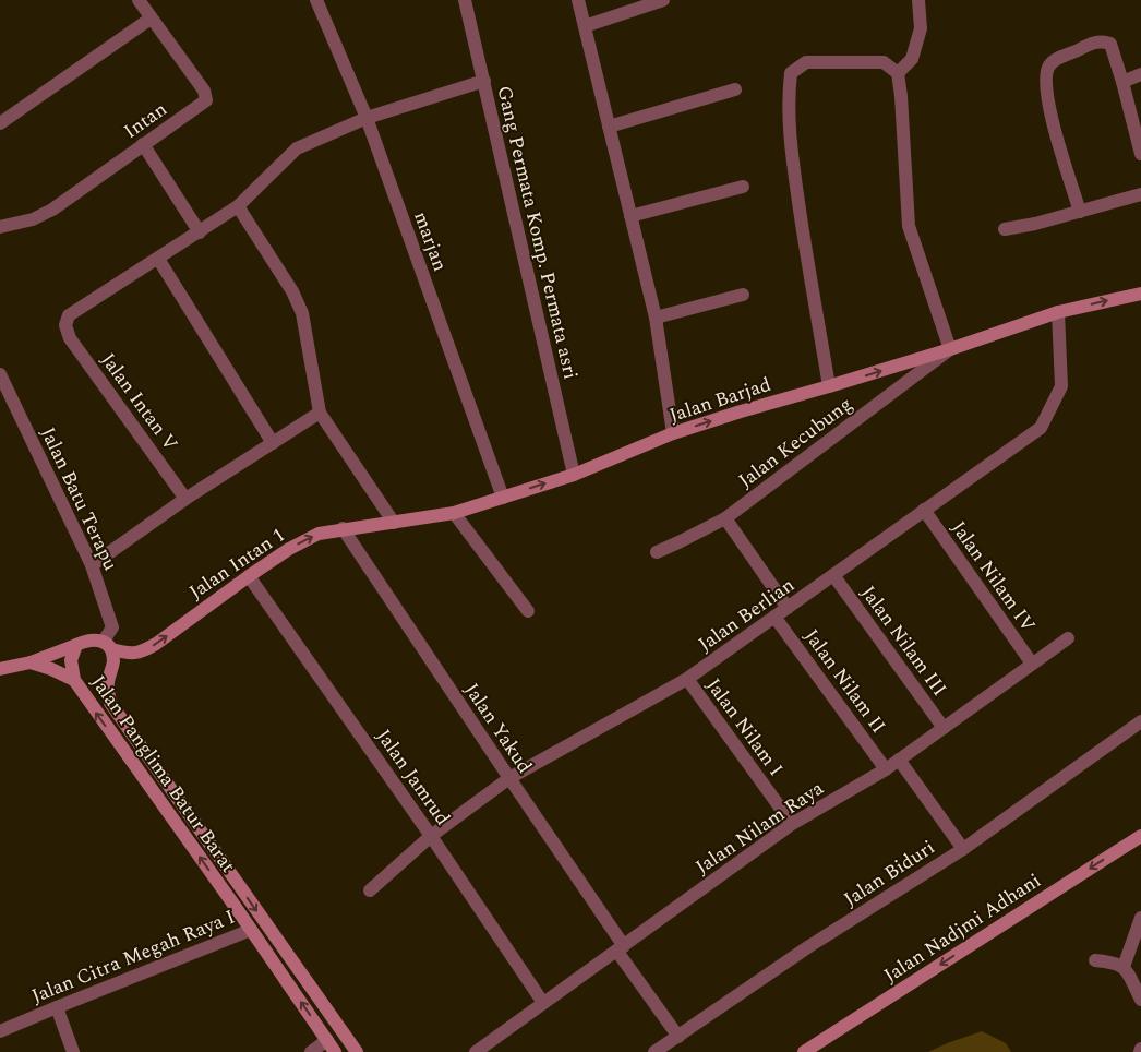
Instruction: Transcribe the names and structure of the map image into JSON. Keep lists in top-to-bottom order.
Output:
{
  "streets": {
    "main road": [
      "Jalan Barjad",
      "Jalan Intan 1",
      "Jalan Panglima Batur Barat",
      "Jalan Nadjmi Adhani"
    ],
    "street": [
      "Intan",
      "Gang Permata Komp. Permata asri",
      "marjan",
      "Jalan Intan V",
      "Jalan Kecubung",
      "Jalan Batu Terapu",
      "Jalan Nilam IV",
      "Jalan Berlian",
      "Jalan Nilam III",
      "Jalan Nilam II",
      "Jalan Nilam I",
      "Jalan Yakud",
      "Jalan Jamrud",
      "Jalan Nilam Raya",
      "Jalan Biduri",
      "Jalan Citra Megah Raya I"
    ]
  },
  "crossings": [
    ["Gang Permata Komp. Permata asri", "Jalan Barjad"],
    ["marjan", "Jalan Barjad"],
    ["Jalan Barjad", "Jalan Kecubung"],
    ["Jalan Barjad", "Jalan Intan 1"],
    ["Jalan Barjad", "Jalan Berlian"],
    ["Jalan Batu Terapu", "Jalan Intan 1"],
    ["Jalan Batu Terapu", "Jalan Panglima Batur Barat"],
    ["Jalan Intan 1", "Jalan Yakud"],
    ["Jalan Intan 1", "Jalan Panglima Batur Barat"],
    ["Jalan Intan 1", "Jalan Jamrud"],
    ["Jalan Nilam IV", "Jalan Berlian"],
    ["Jalan Nilam IV", "Jalan Nilam Raya"],
    ["Jalan Berlian", "Jalan Nilam III"],
    ["Jalan Berlian", "Jalan Nilam II"],
    ["Jalan Berlian", "Jalan Nilam I"],
    ["Jalan Berlian", "Jalan Yakud"],
    ["Jalan Berlian", "Jalan Jamrud"],
    ["Jalan Nilam III", "Jalan Nilam Raya"],
    ["Jalan Nilam II", "Jalan Nilam Raya"],
    ["Jalan Nilam I", "Jalan Nilam Raya"],
    ["Jalan Yakud", "Jalan Nilam Raya"],
    ["Jalan Yakud", "Jalan Biduri"],
    ["Jalan Panglima Batur Barat", "Jalan Citra Megah Raya I"],
    ["Jalan Jamrud", "Jalan Nilam Raya"]
  ],
  "one_way": ["Jalan Barjad", "Jalan Intan 1", "Jalan Nadjmi Adhani"]
}
